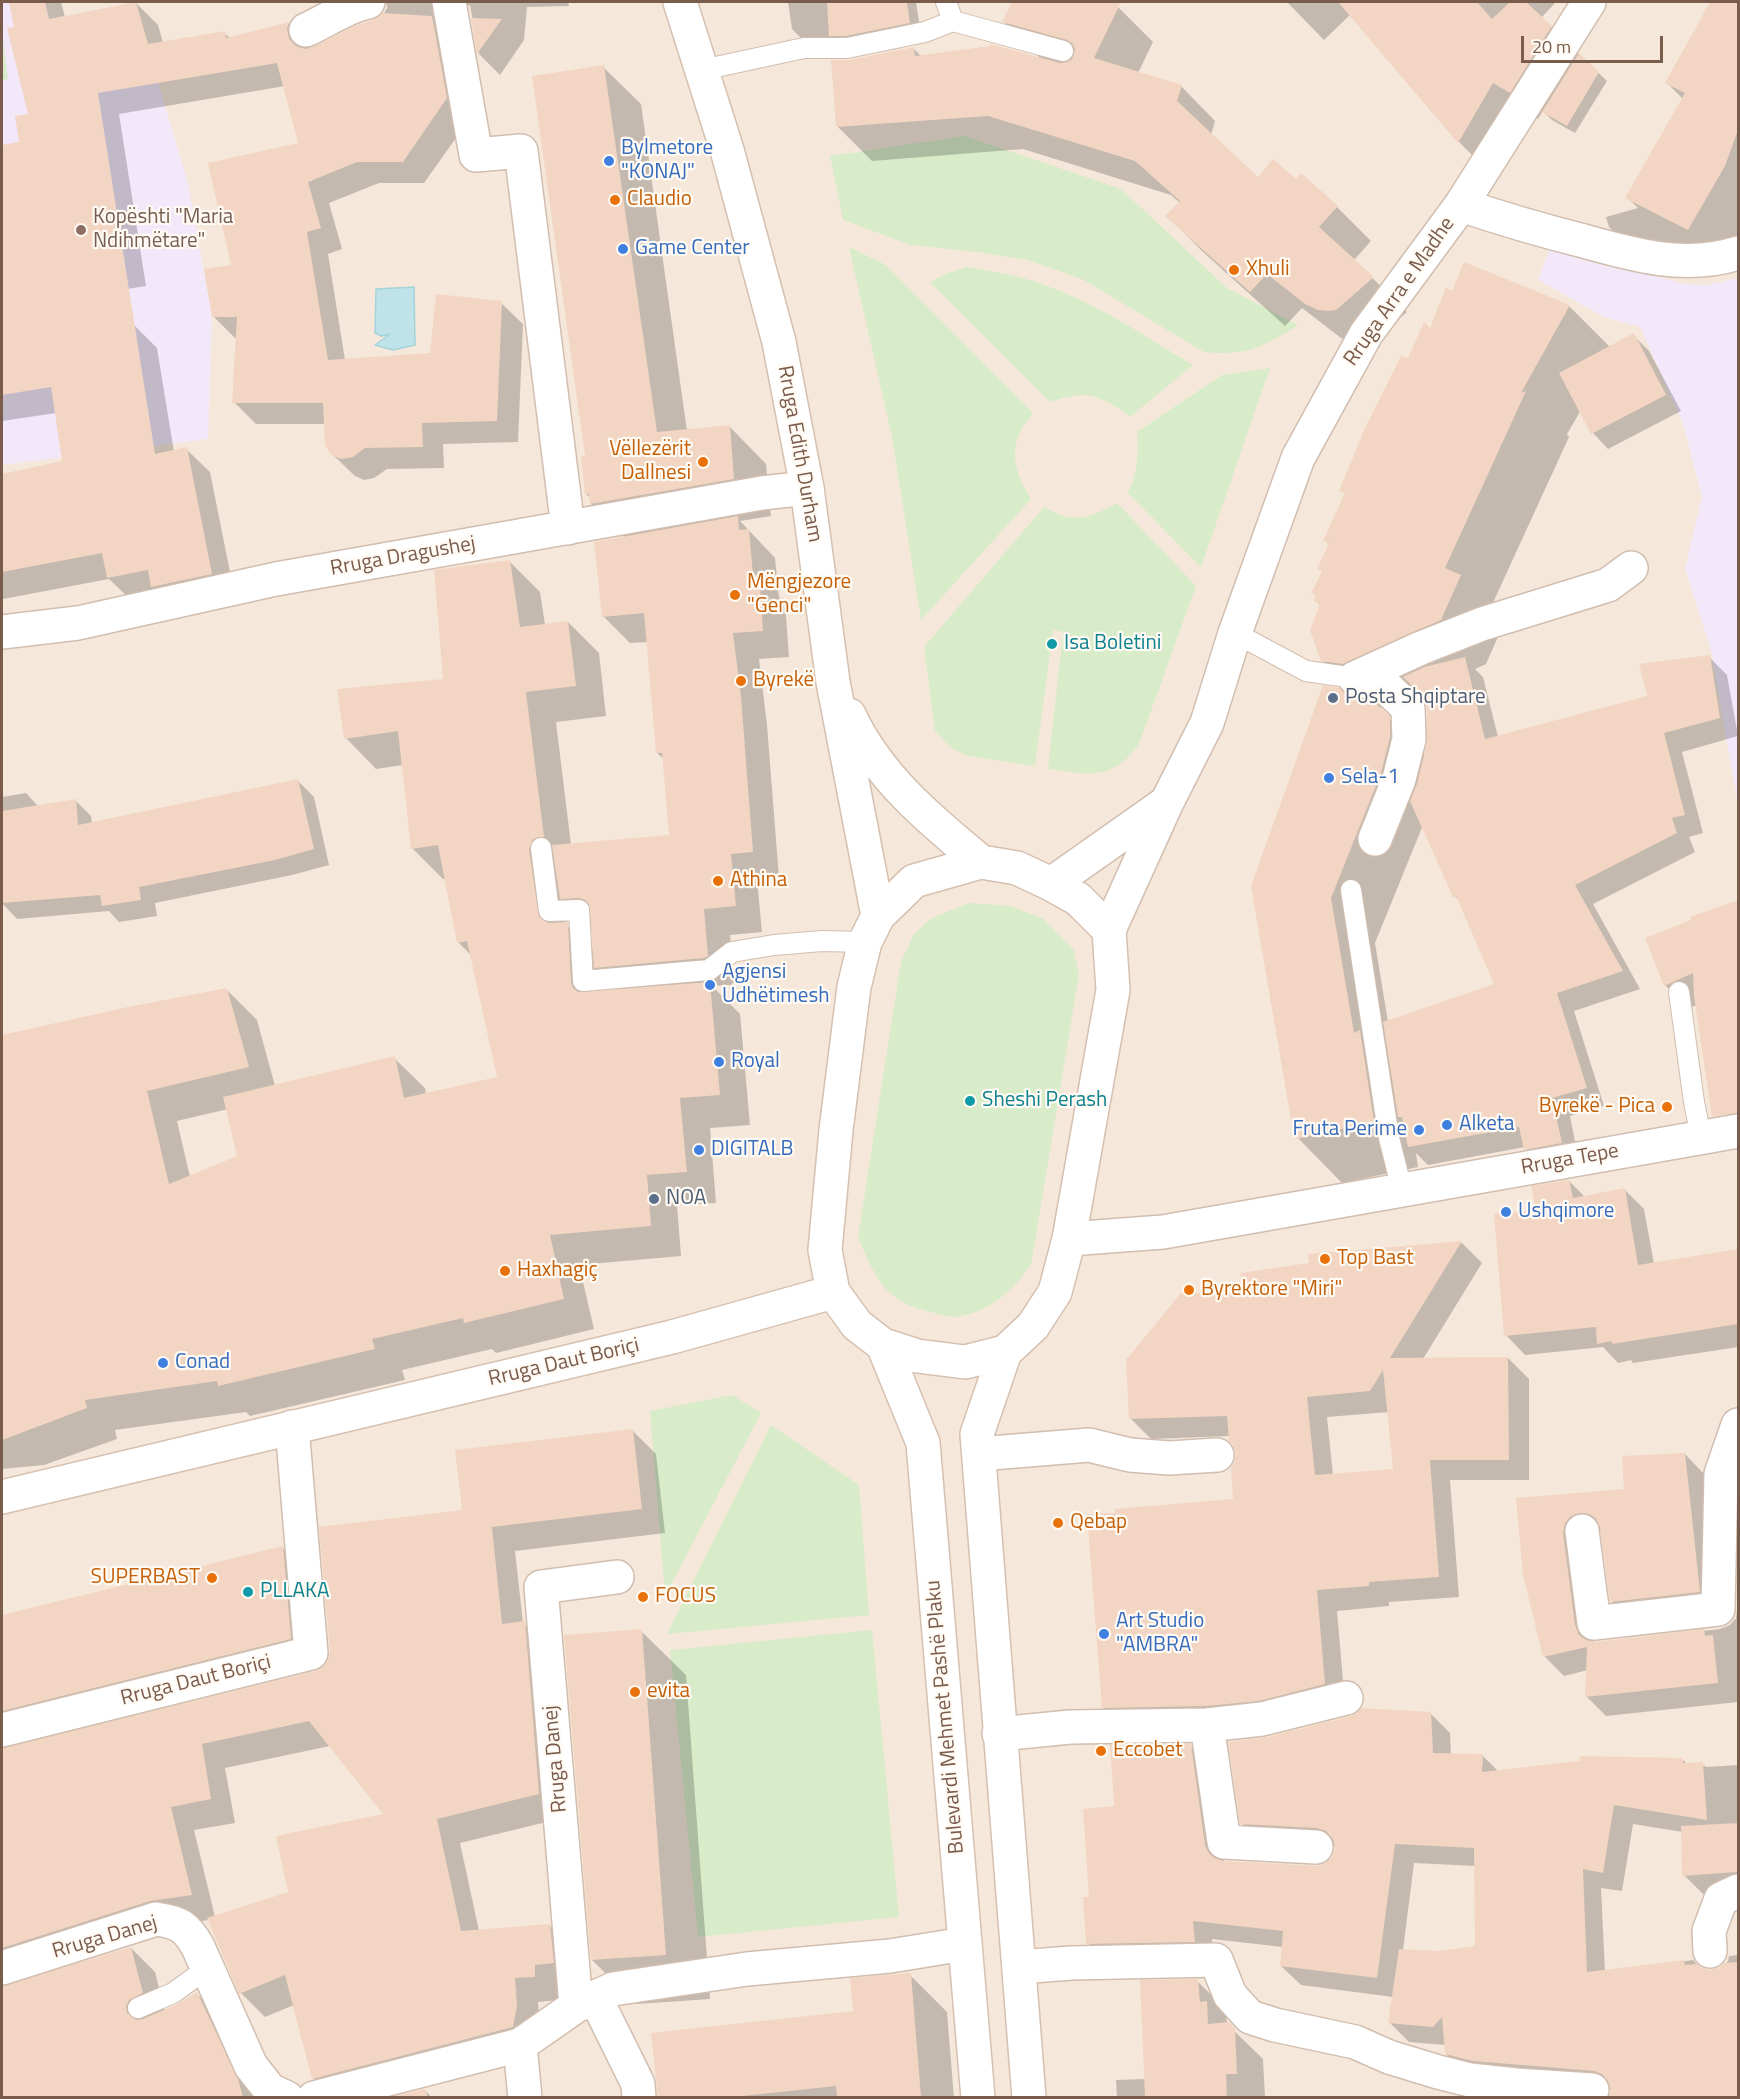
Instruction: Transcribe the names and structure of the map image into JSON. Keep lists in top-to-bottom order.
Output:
{
  "streets": {
    "street": [
      "Rruga Arra e Madhe",
      "Rruga Edith Durham",
      "Rruga Dragushej",
      "Rruga Tepe",
      "Rruga Daut Boriçi",
      "Bulevardi Mehmet Pashë Plaku",
      "Rruga Danej"
    ]
  },
  "crossings": [
    ["Rruga Edith Durham", "Rruga Dragushej"]
  ],
  "places": [
    "Bylmetore \"KONAJ\"",
    "Claudio",
    "Kopështi \"Maria Ndihmëtare\"",
    "Game Center",
    "Xhuli",
    "Vëllezërit Dallnesi",
    "Mëngjezore \"Genci\"",
    "Isa Boletini",
    "Byrekë",
    "Posta Shqiptare",
    "Sela-1",
    "Athina",
    "Agjensi Udhëtimesh",
    "Royal",
    "Sheshi Perash",
    "Byrekë - Pica",
    "Alketa",
    "Fruta Perime",
    "DIGITALB",
    "NOA",
    "Ushqimore",
    "Top Bast",
    "Haxhagiç",
    "Byrektore \"Miri\"",
    "Conad",
    "Qebap",
    "SUPERBAST",
    "PLLAKA",
    "FOCUS",
    "Art Studio \"AMBRA\"",
    "evita",
    "Eccobet"
  ],
  "scale_bar": "20 m"
}
